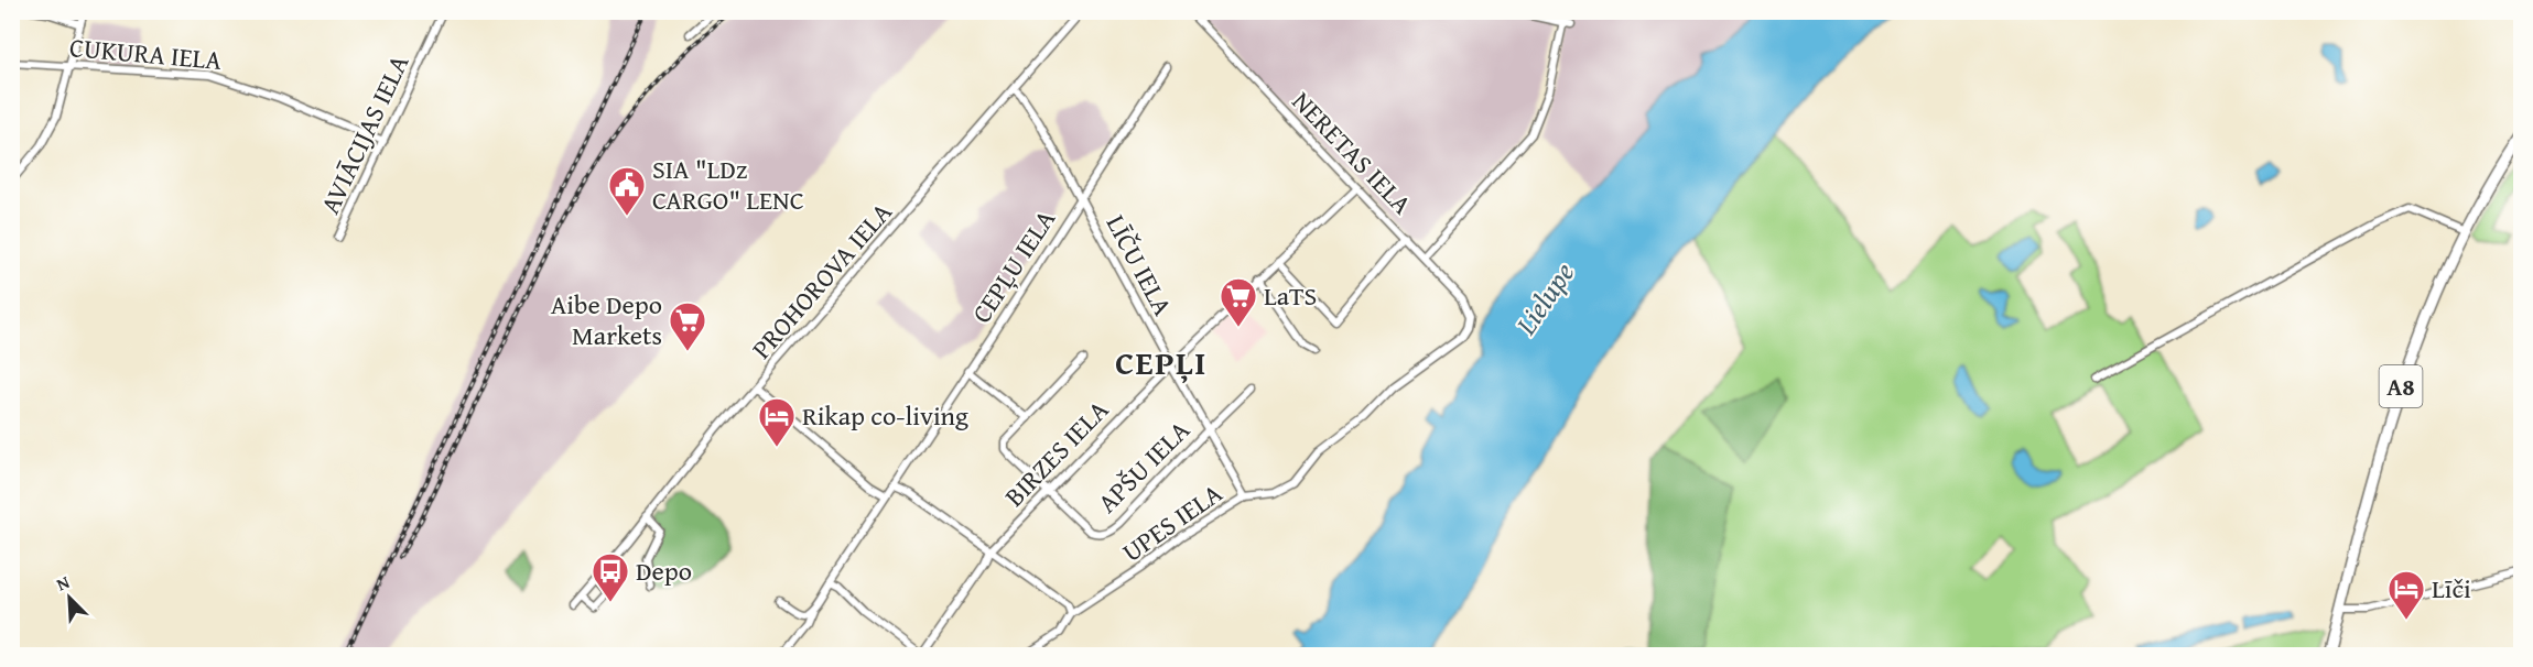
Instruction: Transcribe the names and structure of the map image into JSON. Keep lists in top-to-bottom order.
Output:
{
  "streets": {
    "highway": ["A8"],
    "street": [
      "CUKURA IELA",
      "AVIĀCIJAS IELA",
      "NERETAS IELA",
      "LĪČU IELA",
      "CEPĻU IELA",
      "PROHOROVA IELA",
      "BIRZES IELA",
      "APŠU IELA",
      "UPES IELA"
    ]
  },
  "crossings": [
    ["CUKURA IELA", "AVIĀCIJAS IELA"],
    ["NERETAS IELA", "BIRZES IELA"],
    ["NERETAS IELA", "UPES IELA"],
    ["LĪČU IELA", "CEPĻU IELA"],
    ["LĪČU IELA", "PROHOROVA IELA"],
    ["LĪČU IELA", "BIRZES IELA"],
    ["LĪČU IELA", "APŠU IELA"],
    ["LĪČU IELA", "UPES IELA"],
    ["BIRZES IELA", "APŠU IELA"]
  ],
  "districts": ["CEPĻI"],
  "water": ["Lielupe"],
  "places": {
    "public building": ["SIA \"LDz CARGO\" LENC"],
    "supermarket": ["LaTS", "Aibe Depo Markets"],
    "hotel": ["Rikap co-living", "Līči"],
    "bus stop": ["Depo"]
  },
  "north": "top left"
}
